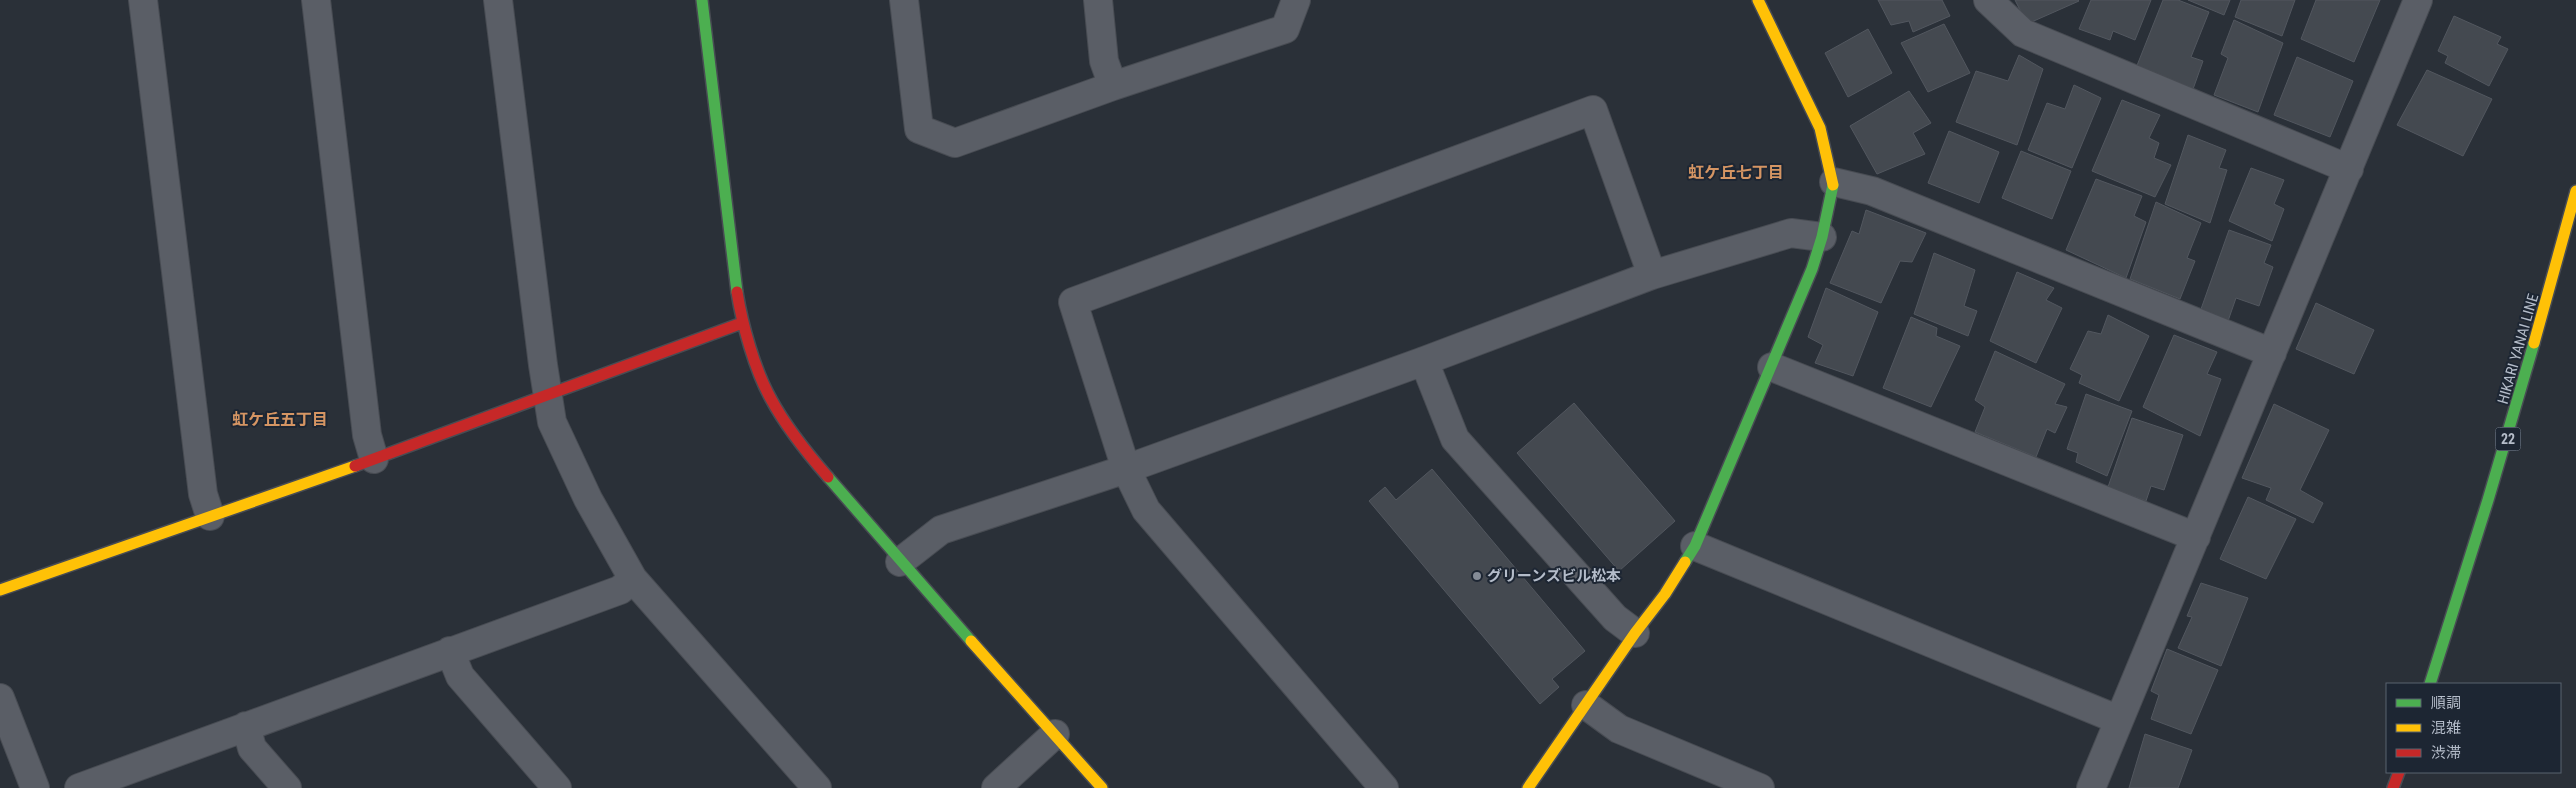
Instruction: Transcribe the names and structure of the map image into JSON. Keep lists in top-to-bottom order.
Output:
{
  "streets": {
    "street": ["HIKARI YANAI LINE", "22"]
  },
  "districts": ["虹ケ丘七丁目", "虹ケ丘五丁目"],
  "places": ["グリーンズビル松本"],
  "legend": ["順調", "混雑", "渋滞"]
}
